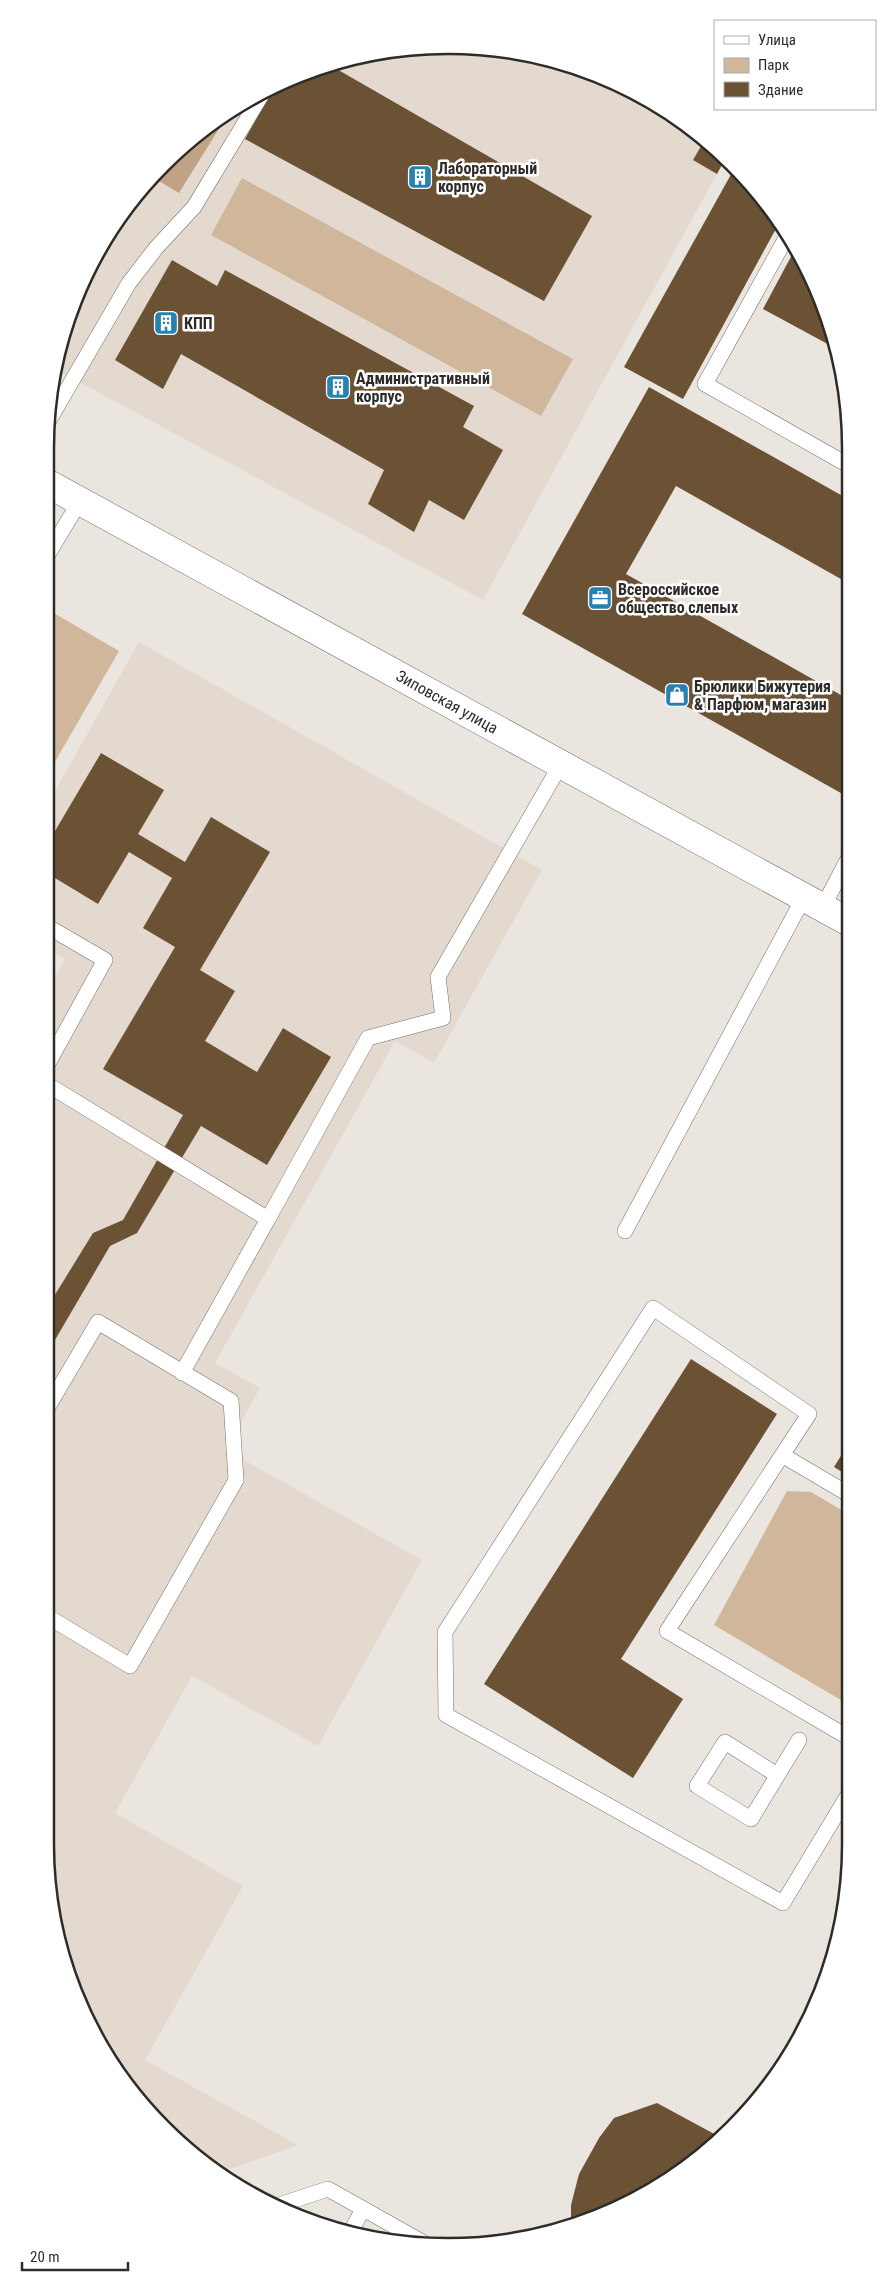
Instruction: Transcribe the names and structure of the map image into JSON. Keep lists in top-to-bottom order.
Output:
{
  "streets": {
    "street": ["Зиповская улица"]
  },
  "places": {
    "building": ["Лабораторный корпус", "КПП", "Административный корпус"],
    "office": ["Всероссийское общество слепых"],
    "shop": ["Брюлики Бижутерия & Парфюм, магазин"]
  },
  "legend": ["Улица", "Парк", "Здание"],
  "scale_bar": "20 m"
}
